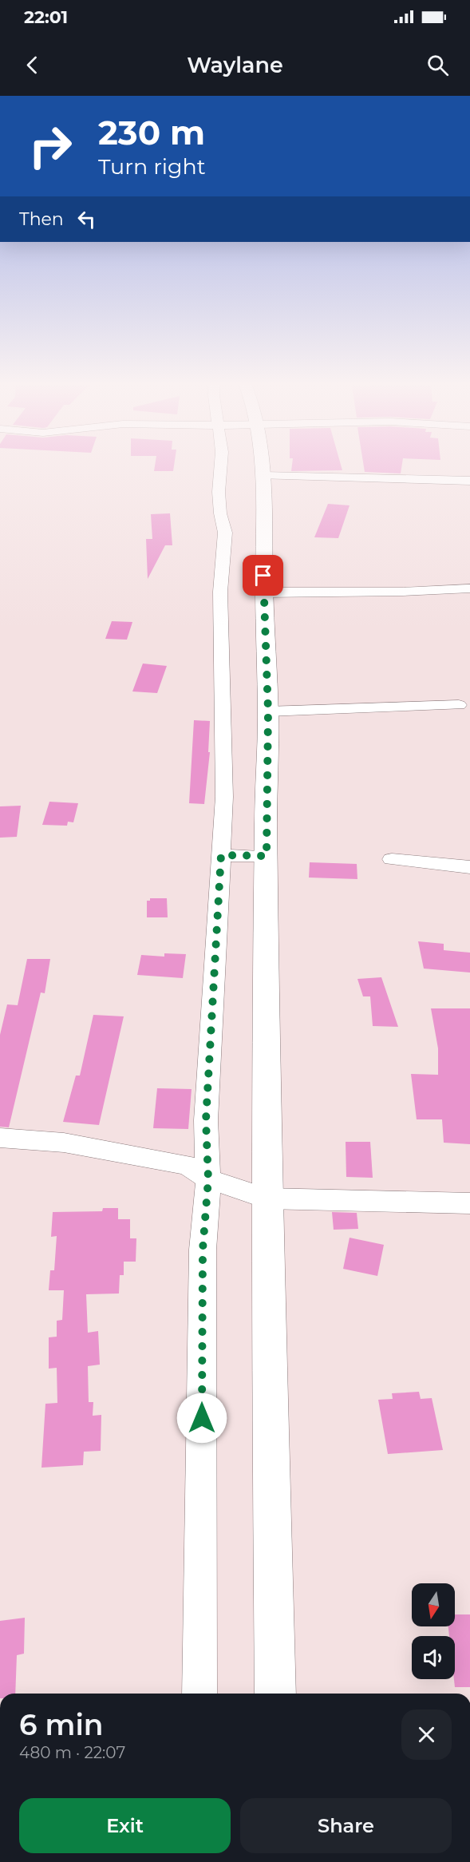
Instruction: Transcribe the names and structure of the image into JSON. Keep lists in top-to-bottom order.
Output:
{
  "north": "bottom",
  "page": {
    "status": "22:01",
    "header": "Waylane",
    "turn": ["230 m", "Turn right"],
    "then": "Then",
    "heading": ["6 min", "480 m · 22:07"],
    "buttons": ["Exit", "Share"]
  }
}
